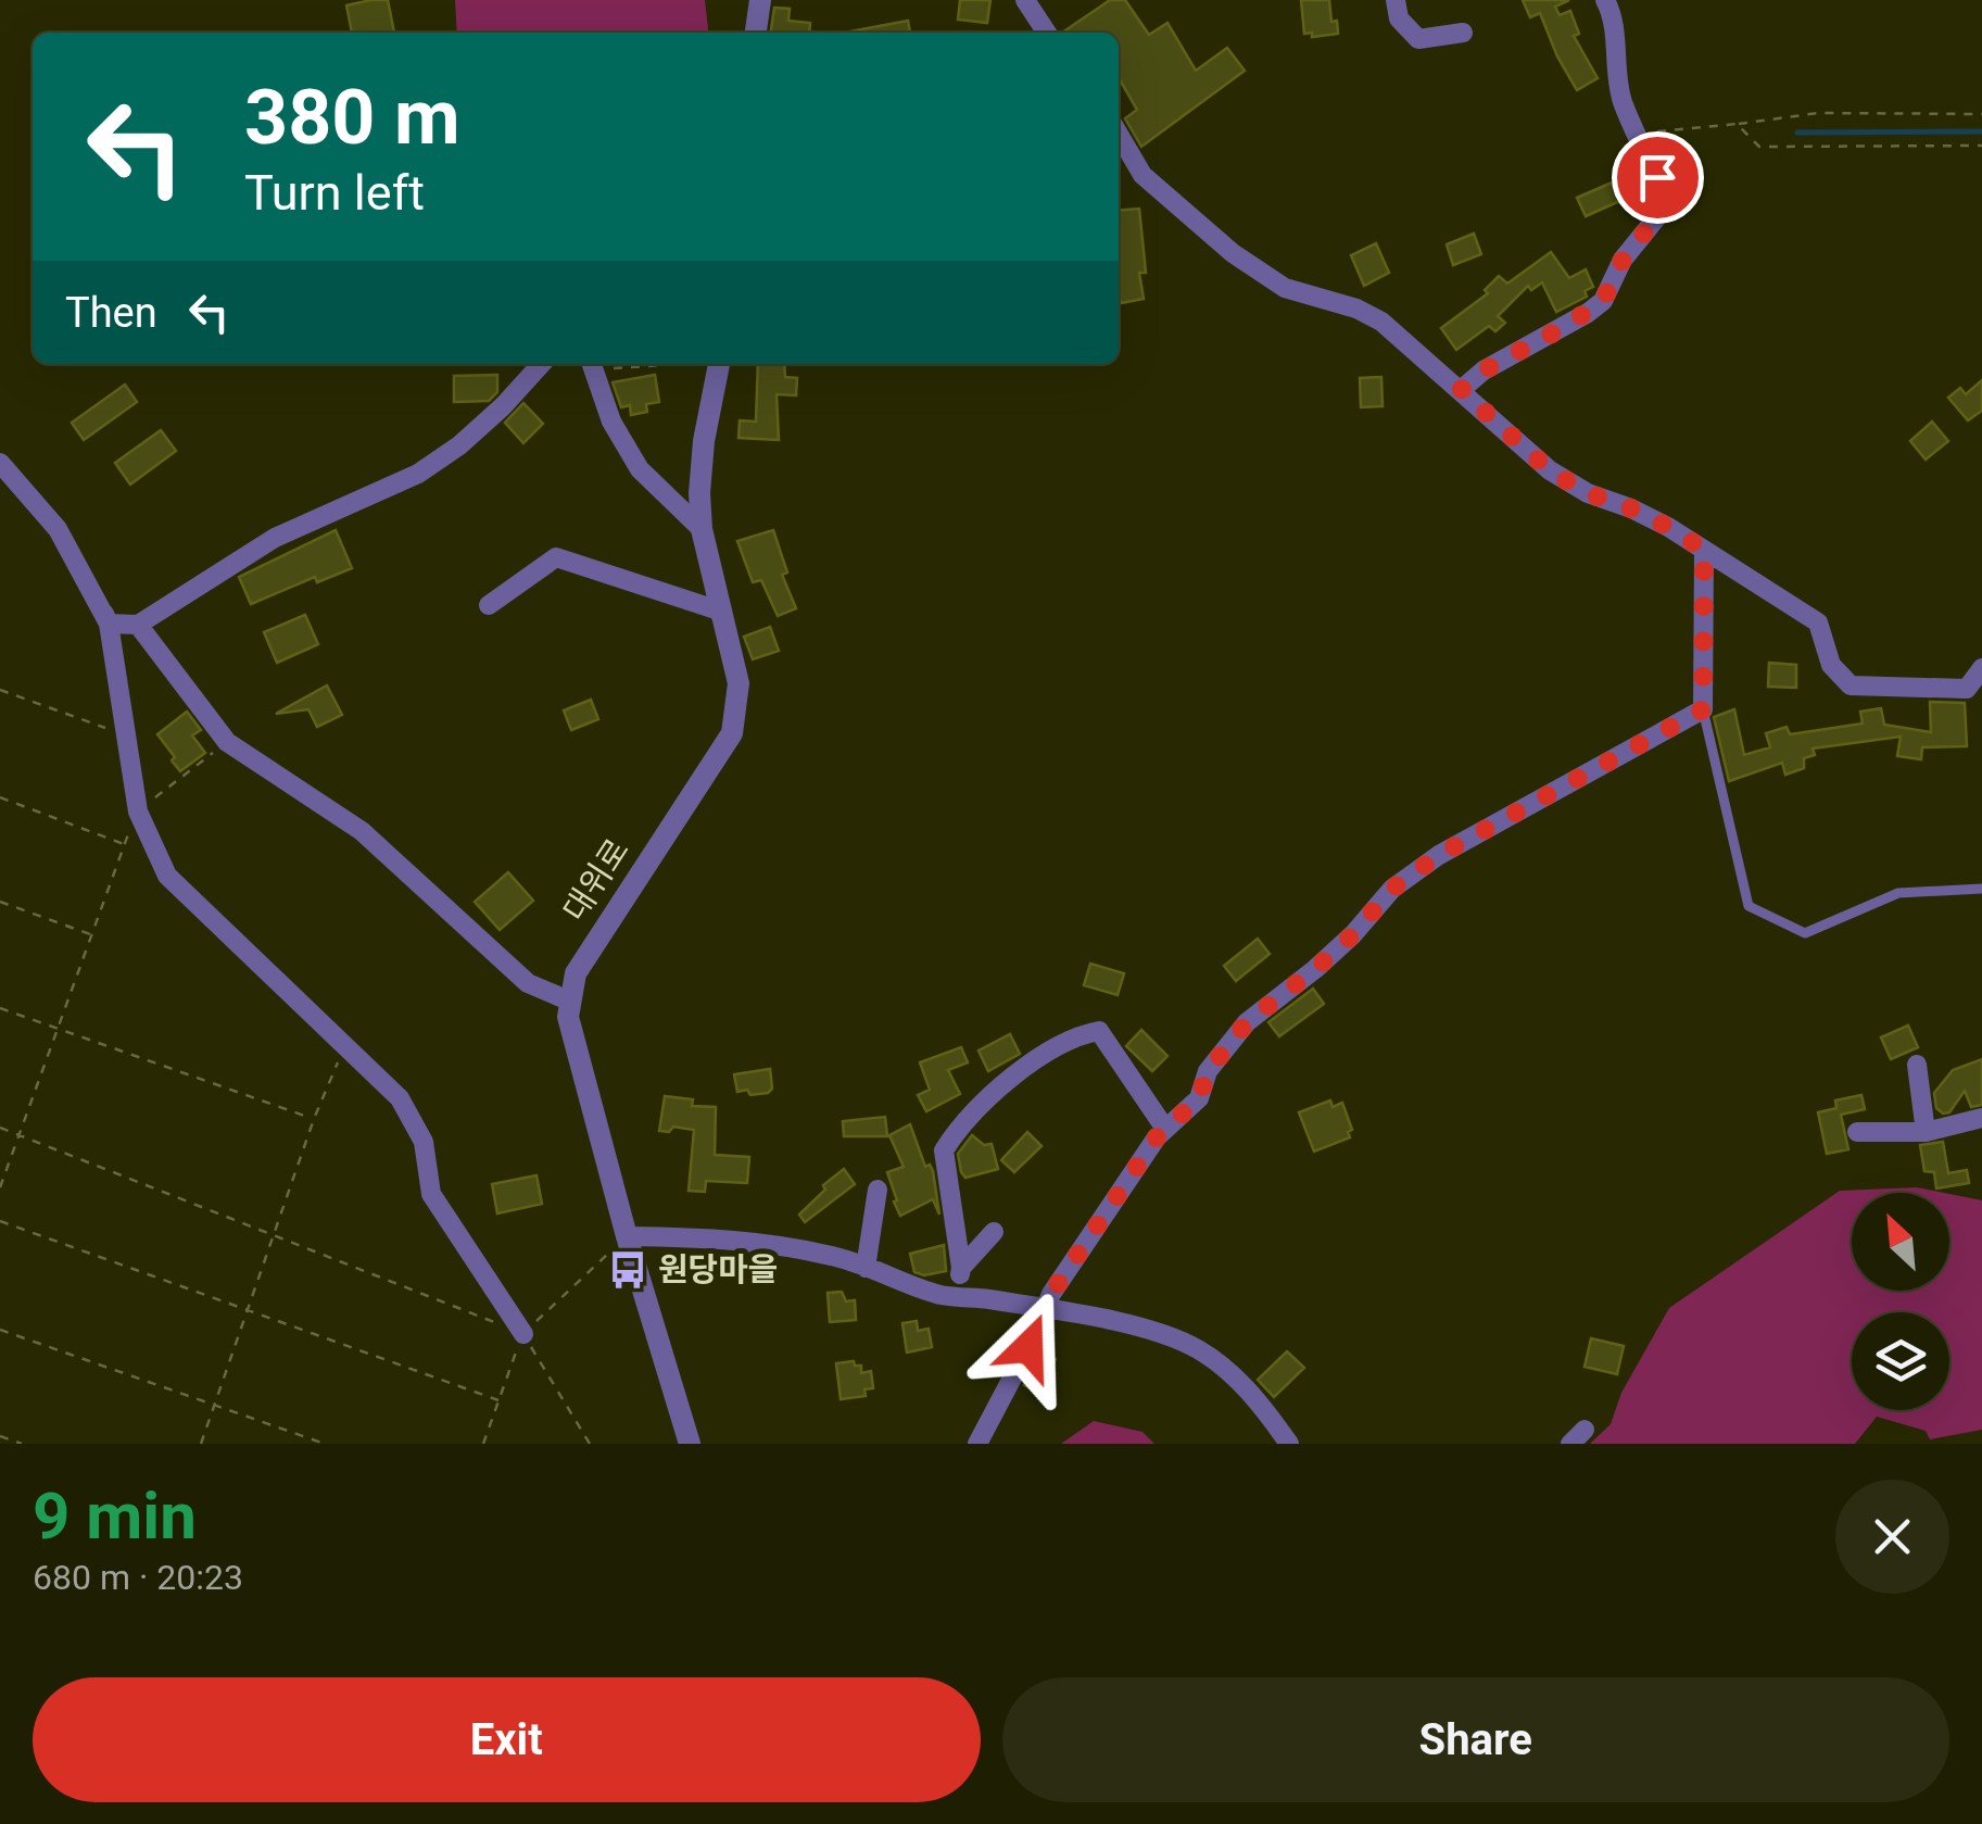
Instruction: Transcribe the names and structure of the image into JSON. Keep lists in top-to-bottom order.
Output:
{
  "streets": {
    "street": ["대위로"]
  },
  "places": {
    "bus stop": ["원당마을"]
  },
  "north": "top left",
  "page": {
    "turn": ["380 m", "Turn left"],
    "then": "Then",
    "heading": ["9 min", "680 m · 20:23"],
    "buttons": ["Exit", "Share"]
  }
}
